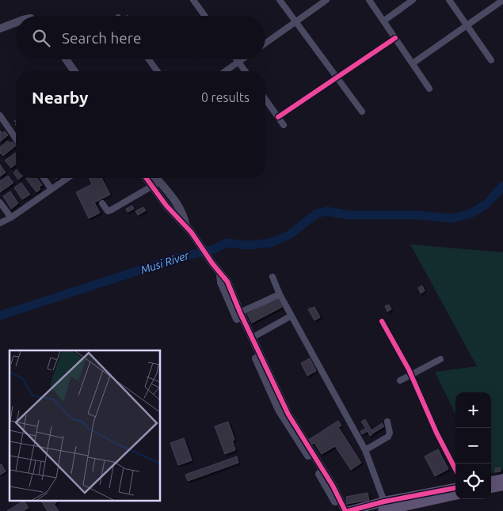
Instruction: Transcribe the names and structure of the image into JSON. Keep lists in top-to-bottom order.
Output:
{
  "water": ["Musi River"],
  "page": {
    "search": "Search here",
    "heading": ["Nearby", "0 results"],
    "map_buttons": ["+", "−"]
  }
}
